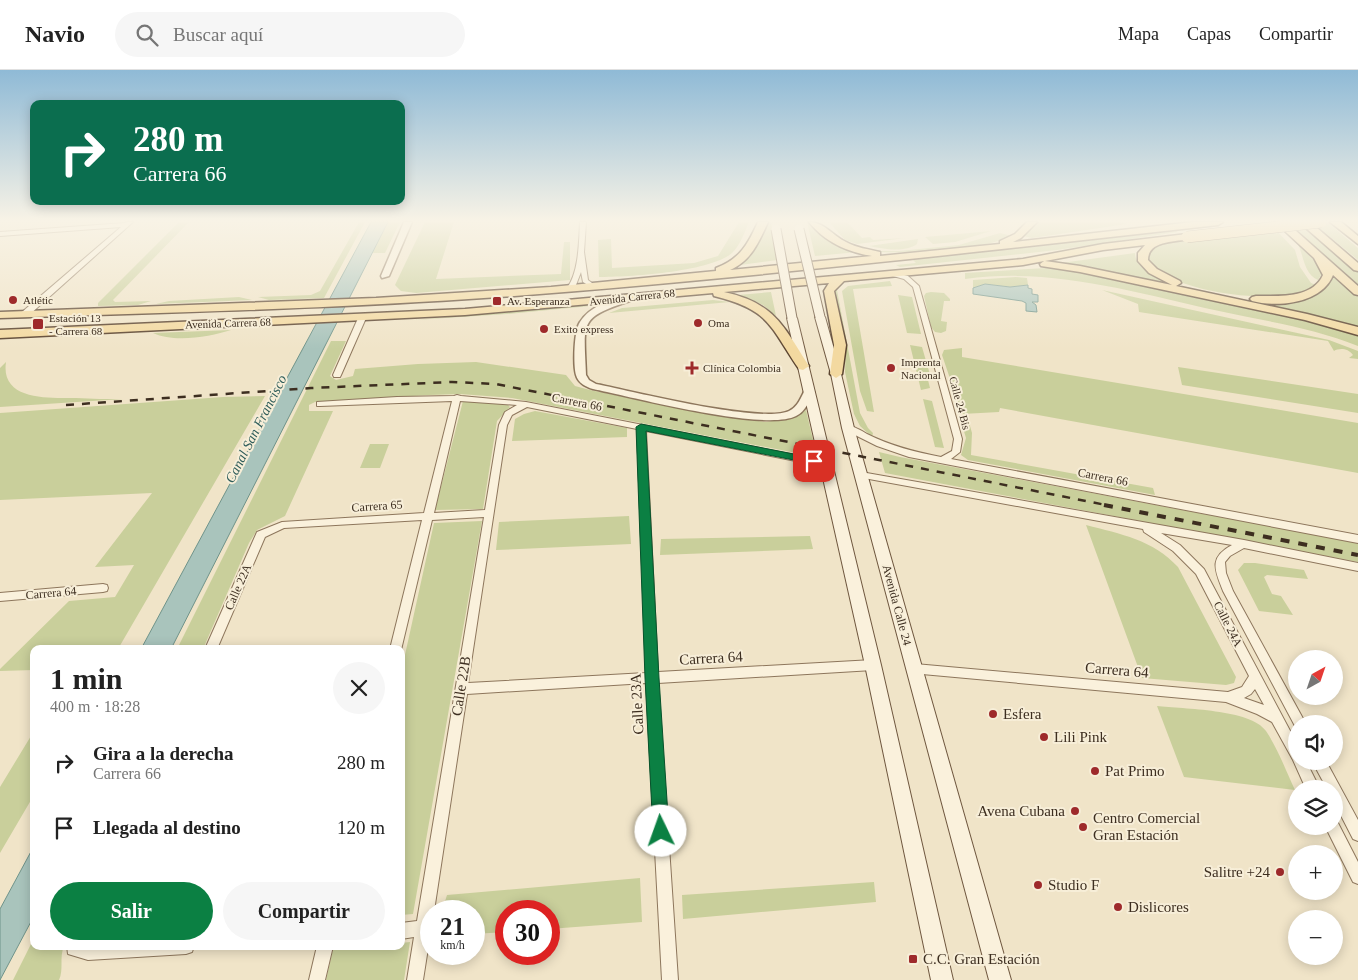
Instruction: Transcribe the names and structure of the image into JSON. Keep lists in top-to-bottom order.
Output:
{
  "streets": {
    "main road": ["Avenida Carrera 68", "Avenida Calle 24"],
    "street": [
      "Carrera 66",
      "Calle 24 Bis",
      "Carrera 65",
      "Calle 22A",
      "Carrera 64",
      "Calle 24A",
      "Calle 22B",
      "Calle 23A"
    ]
  },
  "crossings": [
    ["Avenida Carrera 68", "Carrera 66"],
    ["Avenida Carrera 68", "Calle 24 Bis"],
    ["Carrera 66", "Calle 24 Bis"],
    ["Carrera 66", "Avenida Calle 24"],
    ["Carrera 66", "Calle 22B"],
    ["Carrera 66", "Calle 23A"],
    ["Carrera 65", "Calle 22A"],
    ["Carrera 65", "Calle 22B"],
    ["Carrera 64", "Avenida Calle 24"],
    ["Carrera 64", "Calle 24A"],
    ["Carrera 64", "Calle 22B"],
    ["Carrera 64", "Calle 23A"]
  ],
  "water": ["Canal San Francisco"],
  "places": {
    "other": [
      "Atlétic",
      "Oma",
      "Exito express",
      "Imprenta Nacional",
      "Esfera",
      "Lili Pink",
      "Pat Primo",
      "Avena Cubana",
      "Centro Comercial Gran Estación",
      "Salitre +24",
      "Studio F",
      "Dislicores"
    ],
    "transit": ["Av. Esperanza", "Estación 13 - Carrera 68", "C.C. Gran Estación"],
    "health": ["Clínica Colombia"]
  },
  "north": "top right",
  "page": {
    "header": "Navio",
    "search": "Buscar aquí",
    "nav": ["Mapa", "Capas", "Compartir"],
    "turn": ["280 m", "Carrera 66"],
    "heading": ["1 min", "400 m · 18:28"],
    "map_buttons": ["+", "−"],
    "list": [
      {
        "name": "Gira a la derecha",
        "note": "Carrera 66",
        "value": "280 m"
      },
      {
        "name": "Llegada al destino",
        "value": "120 m"
      }
    ],
    "buttons": ["Salir", "Compartir"],
    "speed": "21 km/h",
    "limit": "30"
  }
}
